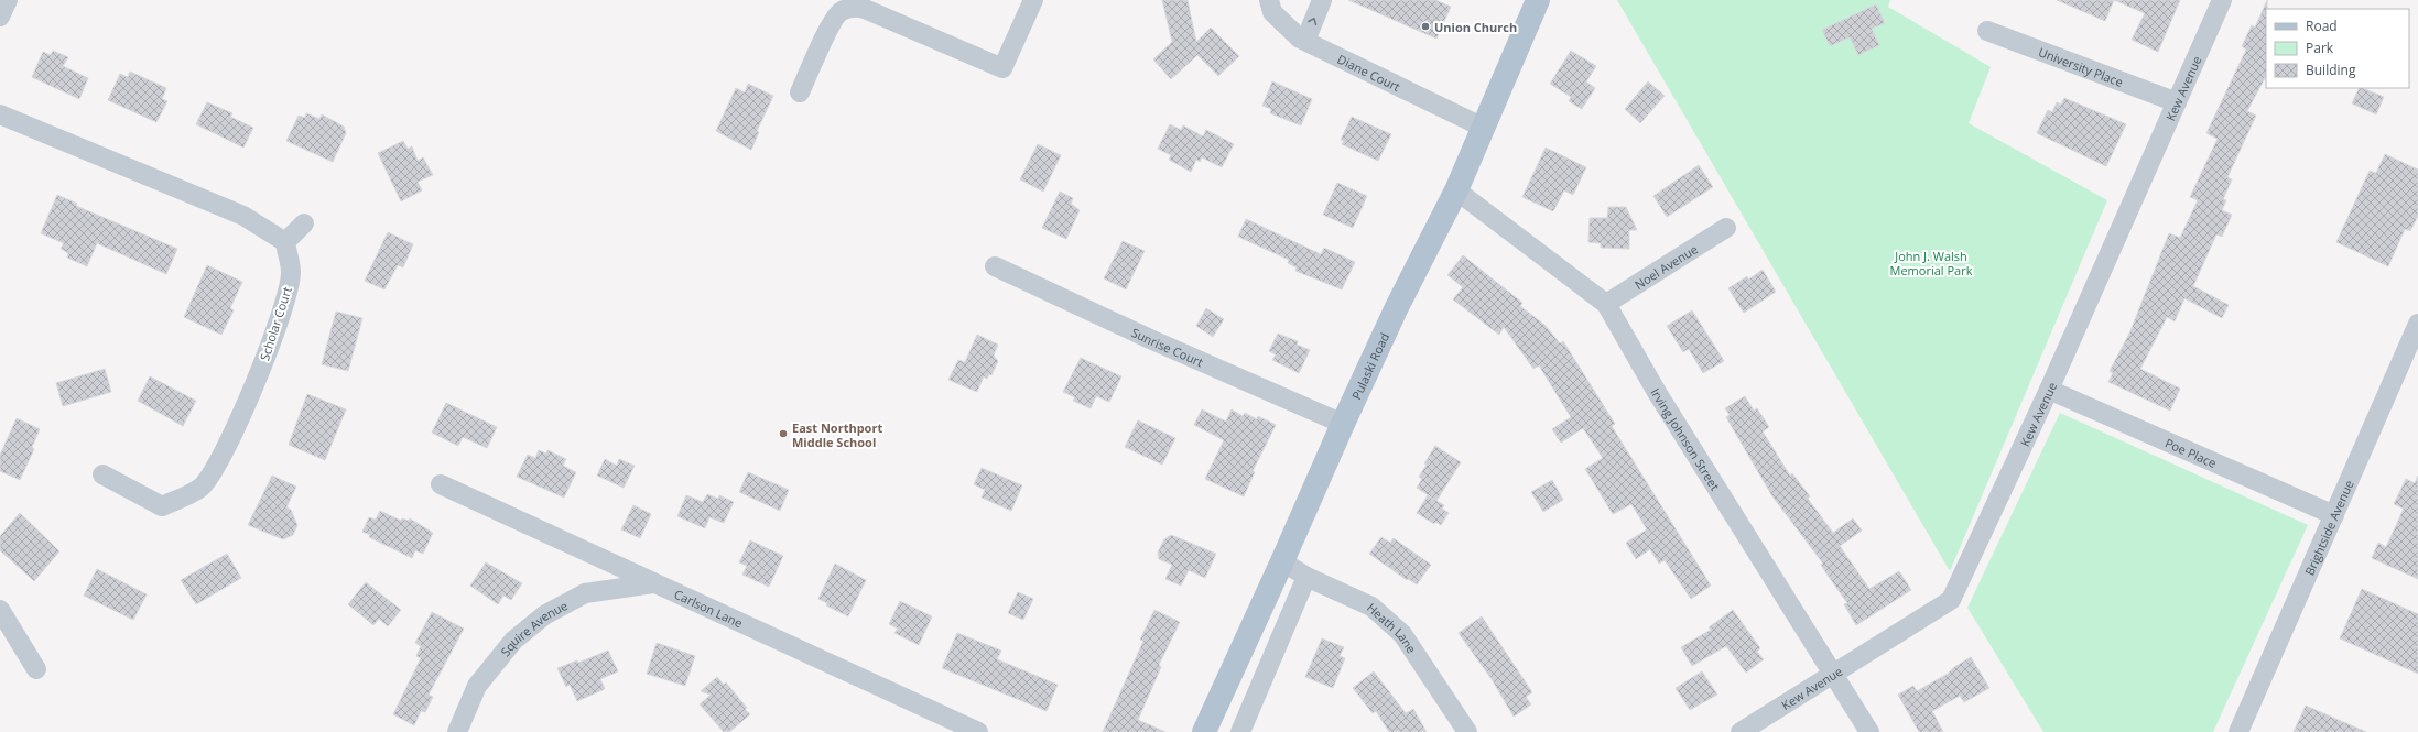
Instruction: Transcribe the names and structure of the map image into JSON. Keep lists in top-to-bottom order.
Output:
{
  "streets": {
    "main road": ["Pulaski Road"],
    "street": [
      "University Place",
      "Diane Court",
      "Kew Avenue",
      "Noel Avenue",
      "Scholar Court",
      "Sunrise Court",
      "Irving Johnson Street",
      "Poe Place",
      "Brightside Avenue",
      "Carlson Lane",
      "Squire Avenue",
      "Heath Lane"
    ]
  },
  "crossings": [
    ["University Place", "Kew Avenue"],
    ["Diane Court", "Pulaski Road"],
    ["Kew Avenue", "Irving Johnson Street"],
    ["Kew Avenue", "Poe Place"],
    ["Noel Avenue", "Irving Johnson Street"],
    ["Sunrise Court", "Pulaski Road"],
    ["Pulaski Road", "Irving Johnson Street"],
    ["Pulaski Road", "Heath Lane"],
    ["Poe Place", "Brightside Avenue"],
    ["Carlson Lane", "Squire Avenue"]
  ],
  "parks": ["John J. Walsh Memorial Park"],
  "places": ["Union Church", "East Northport Middle School"],
  "legend": ["Road", "Park", "Building"]
}
